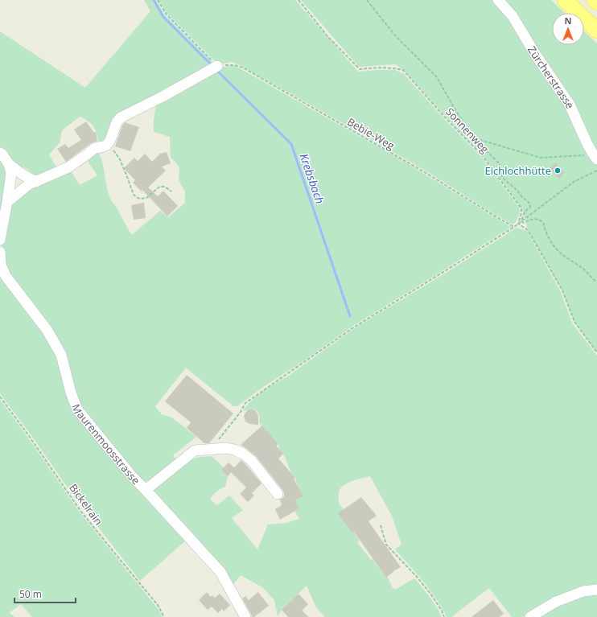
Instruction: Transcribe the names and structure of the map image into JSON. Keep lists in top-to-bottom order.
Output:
{
  "streets": {
    "street": ["Zürcherstrasse", "Maurenmoosstrasse"],
    "path": ["Sonnenweg", "Bebie-Weg", "Bickelrain"]
  },
  "water": ["Krebsbach"],
  "places": ["Eichlochhütte"],
  "scale_bar": "50 m",
  "north": "top"
}
